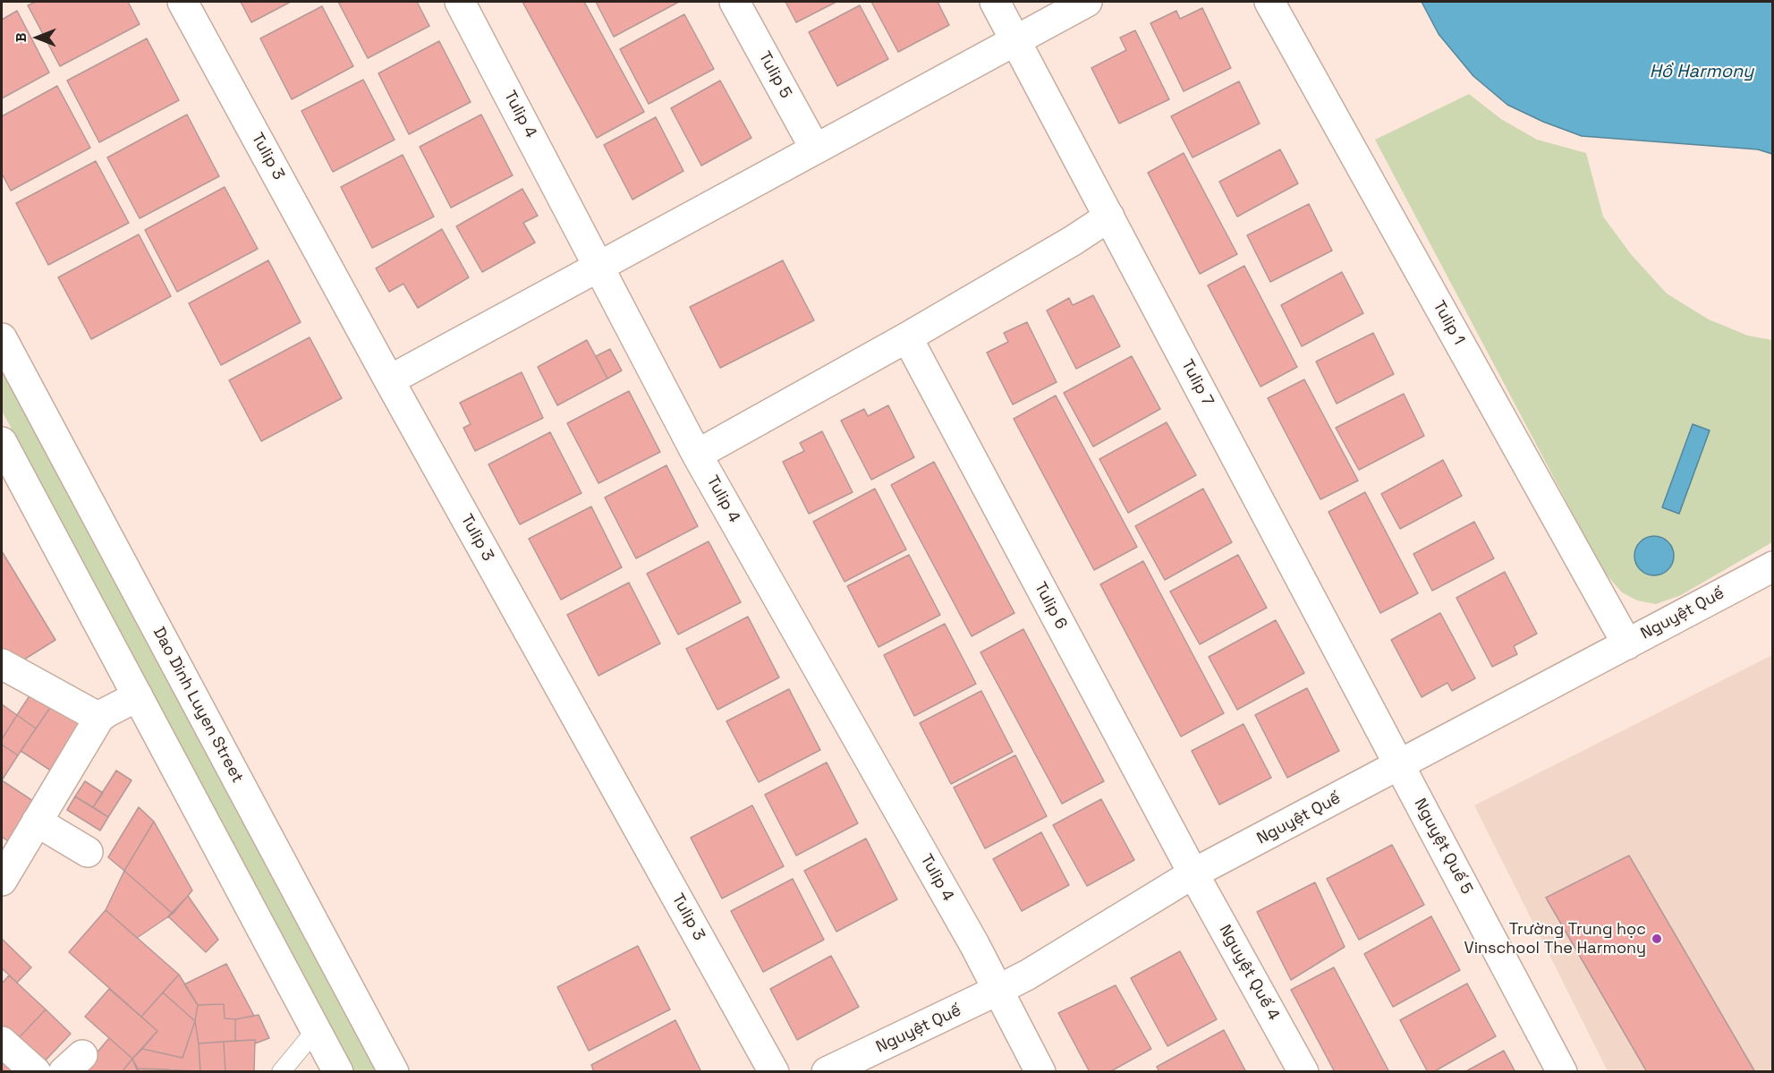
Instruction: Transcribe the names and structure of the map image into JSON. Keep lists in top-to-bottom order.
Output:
{
  "streets": {
    "street": [
      "Tulip 5",
      "Tulip 4",
      "Tulip 3",
      "Tulip 1",
      "Tulip 7",
      "Tulip 6",
      "Nguyệt Quế",
      "Dao Dinh Luyen Street",
      "Nguyệt Quế 5",
      "Nguyệt Quế 4"
    ]
  },
  "crossings": [
    ["Tulip 4", "Nguyệt Quế"],
    ["Tulip 1", "Nguyệt Quế"],
    ["Tulip 7", "Nguyệt Quế"],
    ["Tulip 7", "Nguyệt Quế 5"],
    ["Tulip 6", "Nguyệt Quế"],
    ["Tulip 6", "Nguyệt Quế 4"],
    ["Nguyệt Quế", "Nguyệt Quế 5"],
    ["Nguyệt Quế", "Nguyệt Quế 4"]
  ],
  "water": ["Hồ Harmony"],
  "places": ["Trường Trung học Vinschool The Harmony"],
  "north": "left"
}
